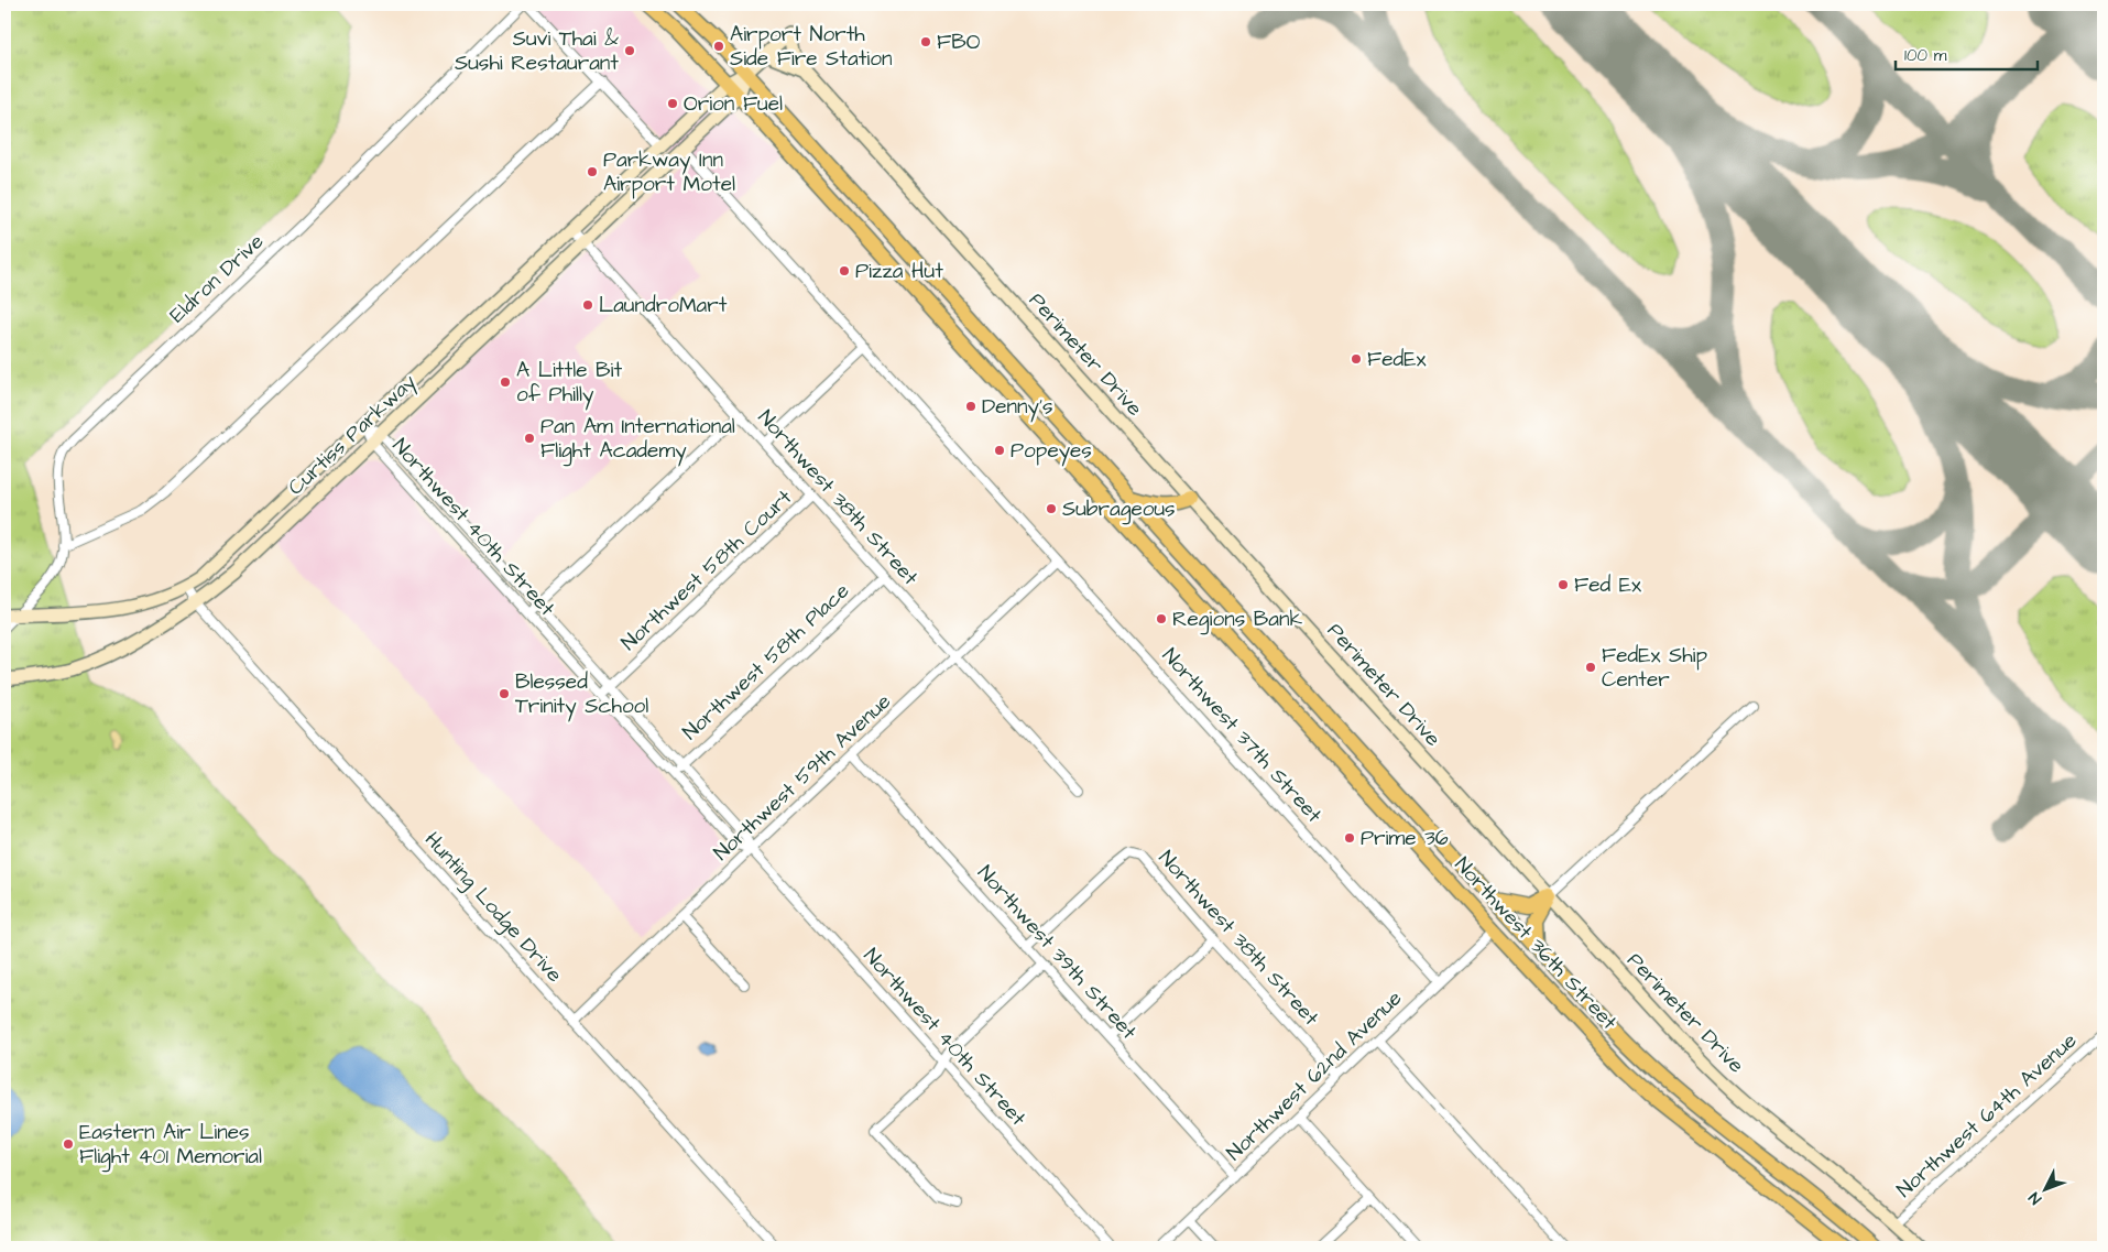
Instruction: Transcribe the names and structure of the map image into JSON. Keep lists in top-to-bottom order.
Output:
{
  "streets": {
    "main road": ["Perimeter Drive", "Curtiss Parkway", "Northwest 36th Street"],
    "street": [
      "Eldron Drive",
      "Northwest 38th Street",
      "Northwest 40th Street",
      "Northwest 58th Court",
      "Northwest 58th Place",
      "Northwest 37th Street",
      "Northwest 59th Avenue",
      "Hunting Lodge Drive",
      "Northwest 39th Street",
      "Northwest 62nd Avenue",
      "Northwest 64th Avenue"
    ]
  },
  "crossings": [
    ["Eldron Drive", "Curtiss Parkway"],
    ["Perimeter Drive", "Curtiss Parkway"],
    ["Perimeter Drive", "Northwest 64th Avenue"],
    ["Curtiss Parkway", "Northwest 38th Street"],
    ["Curtiss Parkway", "Northwest 40th Street"],
    ["Curtiss Parkway", "Northwest 37th Street"],
    ["Curtiss Parkway", "Hunting Lodge Drive"],
    ["Curtiss Parkway", "Northwest 36th Street"],
    ["Northwest 38th Street", "Northwest 58th Court"],
    ["Northwest 38th Street", "Northwest 58th Place"],
    ["Northwest 38th Street", "Northwest 59th Avenue"],
    ["Northwest 38th Street", "Northwest 39th Street"],
    ["Northwest 38th Street", "Northwest 62nd Avenue"],
    ["Northwest 40th Street", "Northwest 58th Court"],
    ["Northwest 40th Street", "Northwest 58th Place"],
    ["Northwest 40th Street", "Northwest 59th Avenue"],
    ["Northwest 37th Street", "Northwest 59th Avenue"],
    ["Northwest 37th Street", "Northwest 62nd Avenue"],
    ["Northwest 59th Avenue", "Hunting Lodge Drive"],
    ["Northwest 59th Avenue", "Northwest 39th Street"],
    ["Northwest 36th Street", "Northwest 62nd Avenue"],
    ["Northwest 39th Street", "Northwest 62nd Avenue"]
  ],
  "places": [
    "FBO",
    "Airport North Side Fire Station",
    "Suvi Thai & Sushi Restaurant",
    "Orion Fuel",
    "Parkway Inn Airport Motel",
    "Pizza Hut",
    "LaundroMart",
    "FedEx",
    "A Little Bit of Philly",
    "Denny's",
    "Pan Am International Flight Academy",
    "Popeyes",
    "Subrageous",
    "Fed Ex",
    "Regions Bank",
    "FedEx Ship Center",
    "Blessed Trinity School",
    "Prime 36",
    "Eastern Air Lines Flight 401 Memorial"
  ],
  "scale_bar": "100 m",
  "north": "bottom left"
}
